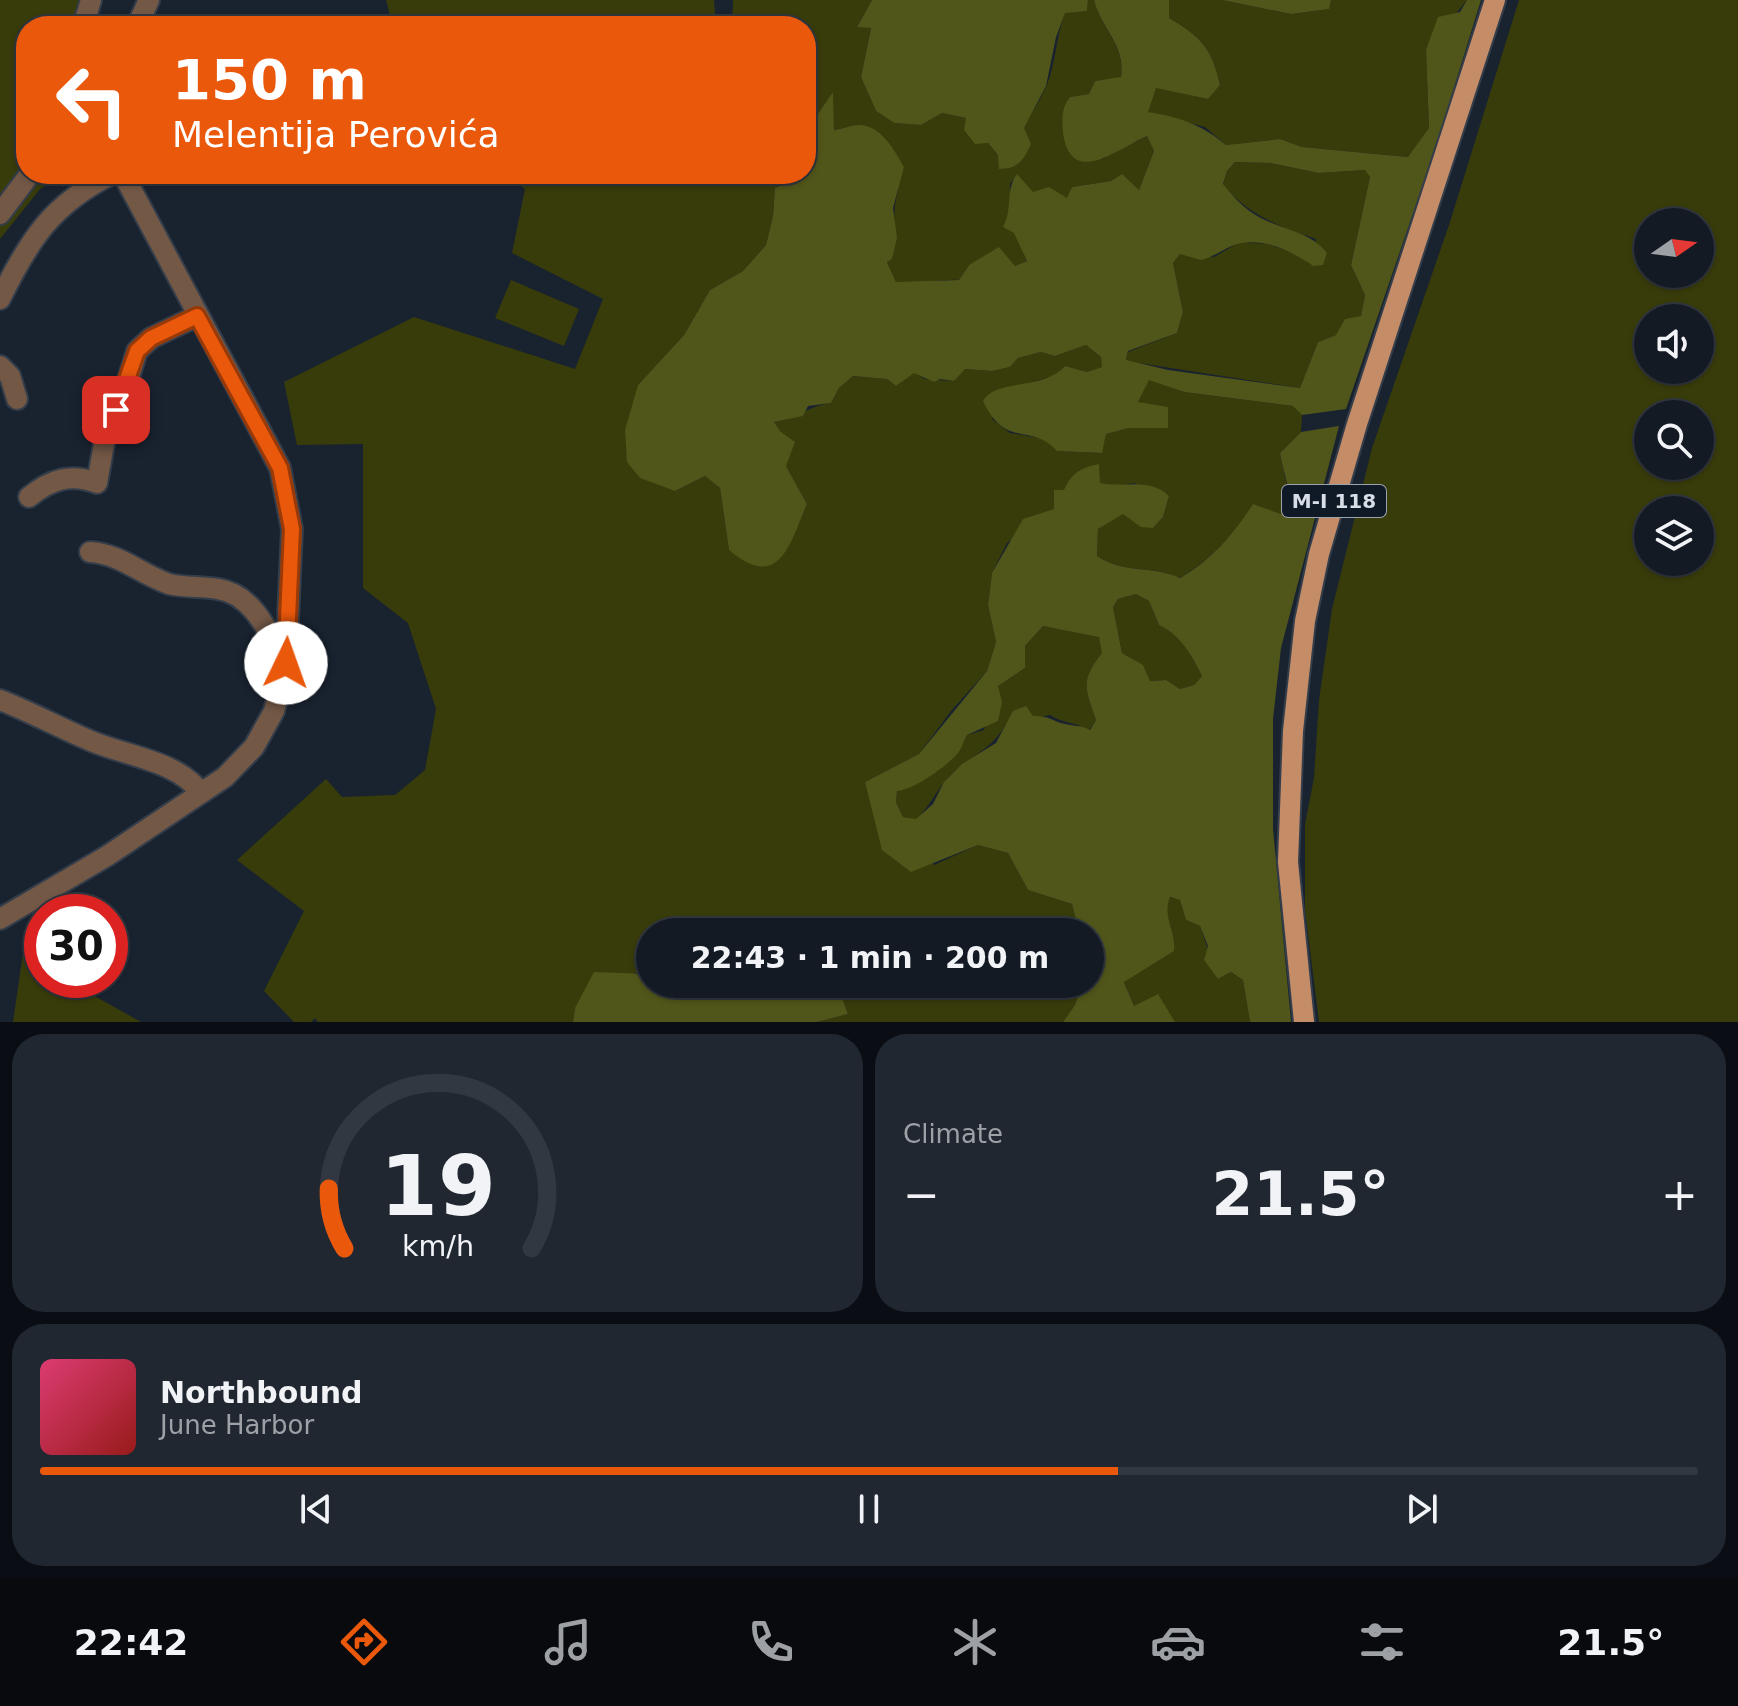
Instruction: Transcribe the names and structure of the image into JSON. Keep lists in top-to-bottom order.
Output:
{
  "streets": {
    "main road": ["M-I 118"]
  },
  "north": "right",
  "page": {
    "turn": ["150 m", "Melentija Perovića"],
    "limit": "30",
    "trip": "22:43 · 1 min · 200 m",
    "tile": "Climate",
    "heat": ["−", "21.5°", "+"],
    "song": ["Northbound", "June Harbor"],
    "tabs": ["22:42", "21.5°"],
    "gauge": ["19", "km/h"]
  }
}
